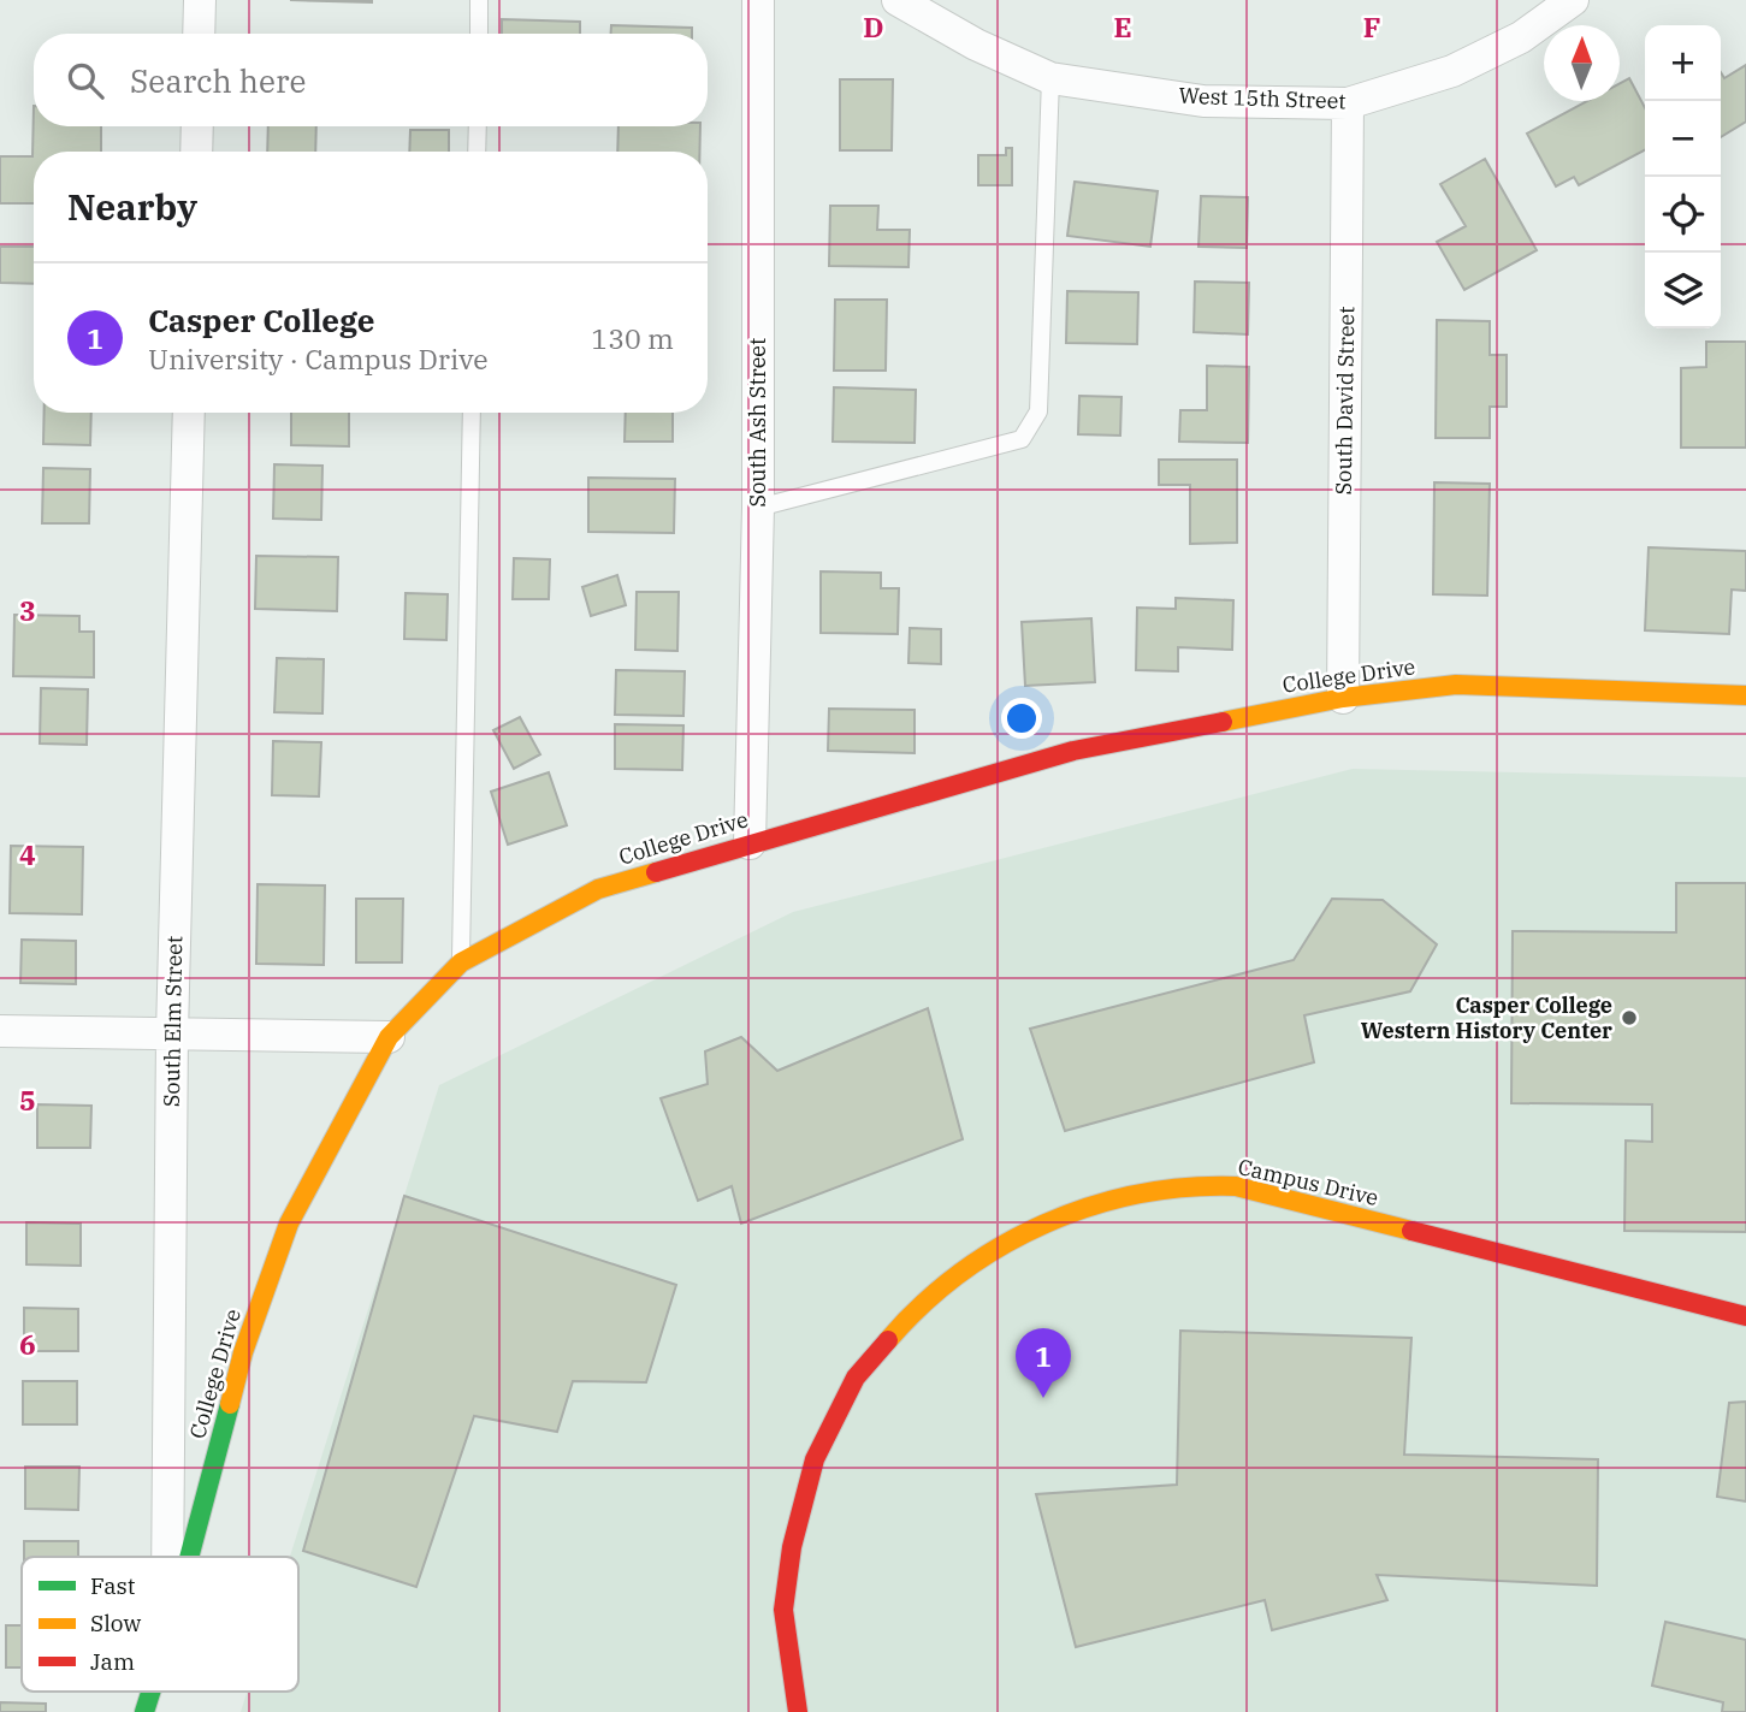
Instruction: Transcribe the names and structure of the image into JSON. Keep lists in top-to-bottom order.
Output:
{
  "streets": {
    "street": [
      "West 15th Street",
      "South David Street",
      "South Ash Street",
      "College Drive",
      "South Elm Street",
      "Campus Drive"
    ]
  },
  "crossings": [
    ["West 15th Street", "South David Street"],
    ["South David Street", "College Drive"],
    ["South Ash Street", "College Drive"]
  ],
  "places": ["Casper College Western History Center"],
  "legend": ["Fast", "Slow", "Jam"],
  "north": "top",
  "page": {
    "map_buttons": ["+", "−"],
    "search": "Search here",
    "heading": "Nearby",
    "list": [
      {
        "mark": "1",
        "name": "Casper College",
        "note": "University · Campus Drive",
        "value": "130 m"
      }
    ],
    "pins": "1"
  },
  "grid": {
    "columns": ["D", "E", "F"],
    "rows": [
      "3",
      "4",
      "5",
      "6"
    ]
  }
}
